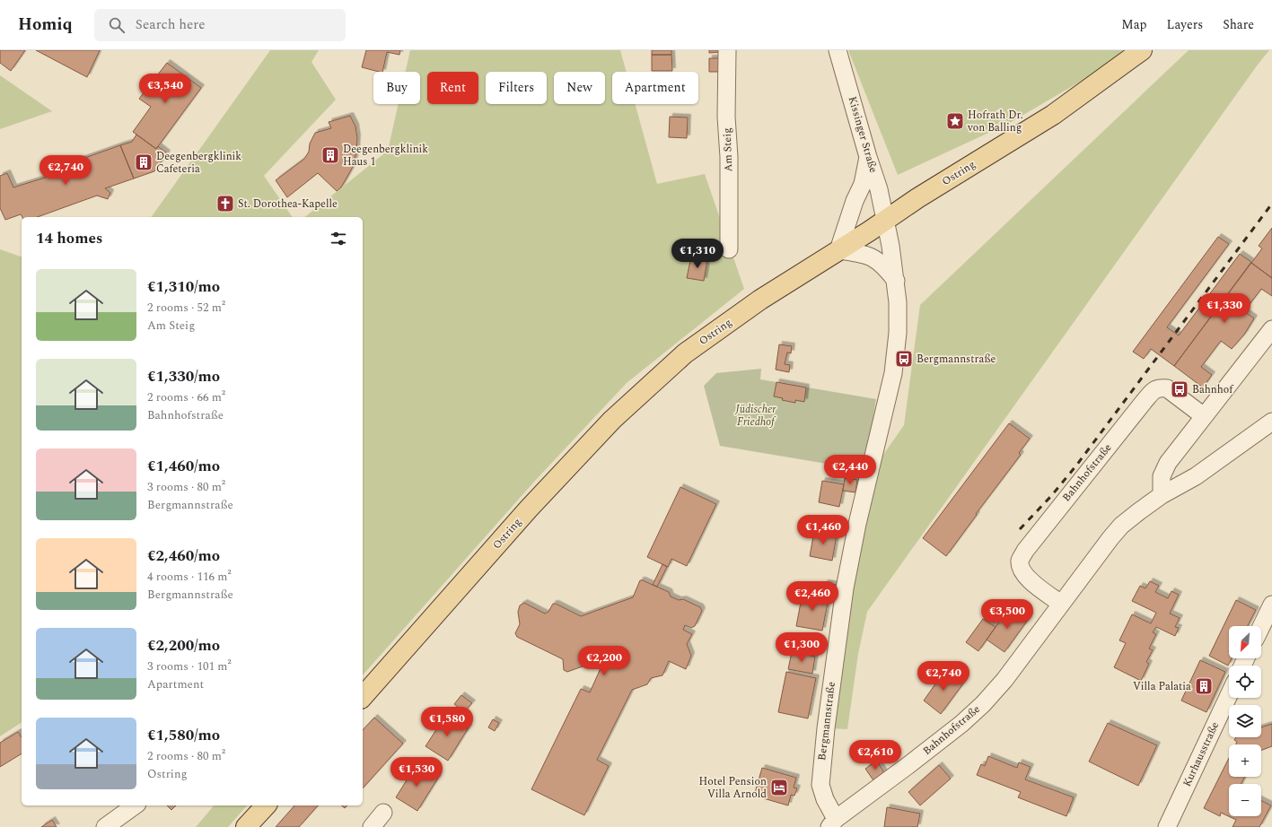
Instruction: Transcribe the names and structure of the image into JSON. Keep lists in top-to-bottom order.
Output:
{
  "streets": {
    "main road": ["Ostring"],
    "street": [
      "Kissinger Straße",
      "Am Steig",
      "Bahnhofstraße",
      "Bergmannstraße",
      "Kurhausstraße"
    ]
  },
  "crossings": [
    ["Kissinger Straße", "Ostring"],
    ["Kissinger Straße", "Bergmannstraße"],
    ["Ostring", "Bergmannstraße"],
    ["Bahnhofstraße", "Bergmannstraße"]
  ],
  "parks": ["Jüdischer Friedhof"],
  "places": {
    "place": ["Hofrath Dr. von Balling"],
    "building": ["Deegenbergklinik Haus 1", "Deegenbergklinik Cafeteria", "Villa Palatia"],
    "church": ["St. Dorothea-Kapelle"],
    "bus stop": ["Bergmannstraße", "Bahnhof"],
    "hotel": ["Hotel Pension Villa Arnold"]
  },
  "north": "bottom left",
  "page": {
    "header": "Homiq",
    "search": "Search here",
    "nav": ["Map", "Layers", "Share"],
    "chip": [
      "Buy",
      "Rent",
      "Filters",
      "New",
      "Apartment"
    ],
    "price": [
      "€3,540",
      "€2,740",
      "€1,310",
      "€1,330",
      "€2,440",
      "€1,460",
      "€2,460",
      "€3,500",
      "€1,300",
      "€2,200",
      "€2,740",
      "€1,580",
      "€2,610",
      "€1,530"
    ],
    "heading": "14 homes",
    "list": [
      {
        "name": "€1,310/mo",
        "note": "2 rooms · 52 m² · Am Steig"
      },
      {
        "name": "€1,330/mo",
        "note": "2 rooms · 66 m² · Bahnhofstraße"
      },
      {
        "name": "€1,460/mo",
        "note": "3 rooms · 80 m² · Bergmannstraße"
      },
      {
        "name": "€2,460/mo",
        "note": "4 rooms · 116 m² · Bergmannstraße"
      },
      {
        "name": "€2,200/mo",
        "note": "3 rooms · 101 m² · Apartment"
      },
      {
        "name": "€1,580/mo",
        "note": "2 rooms · 80 m² · Ostring"
      }
    ],
    "map_buttons": ["+", "−"]
  }
}
